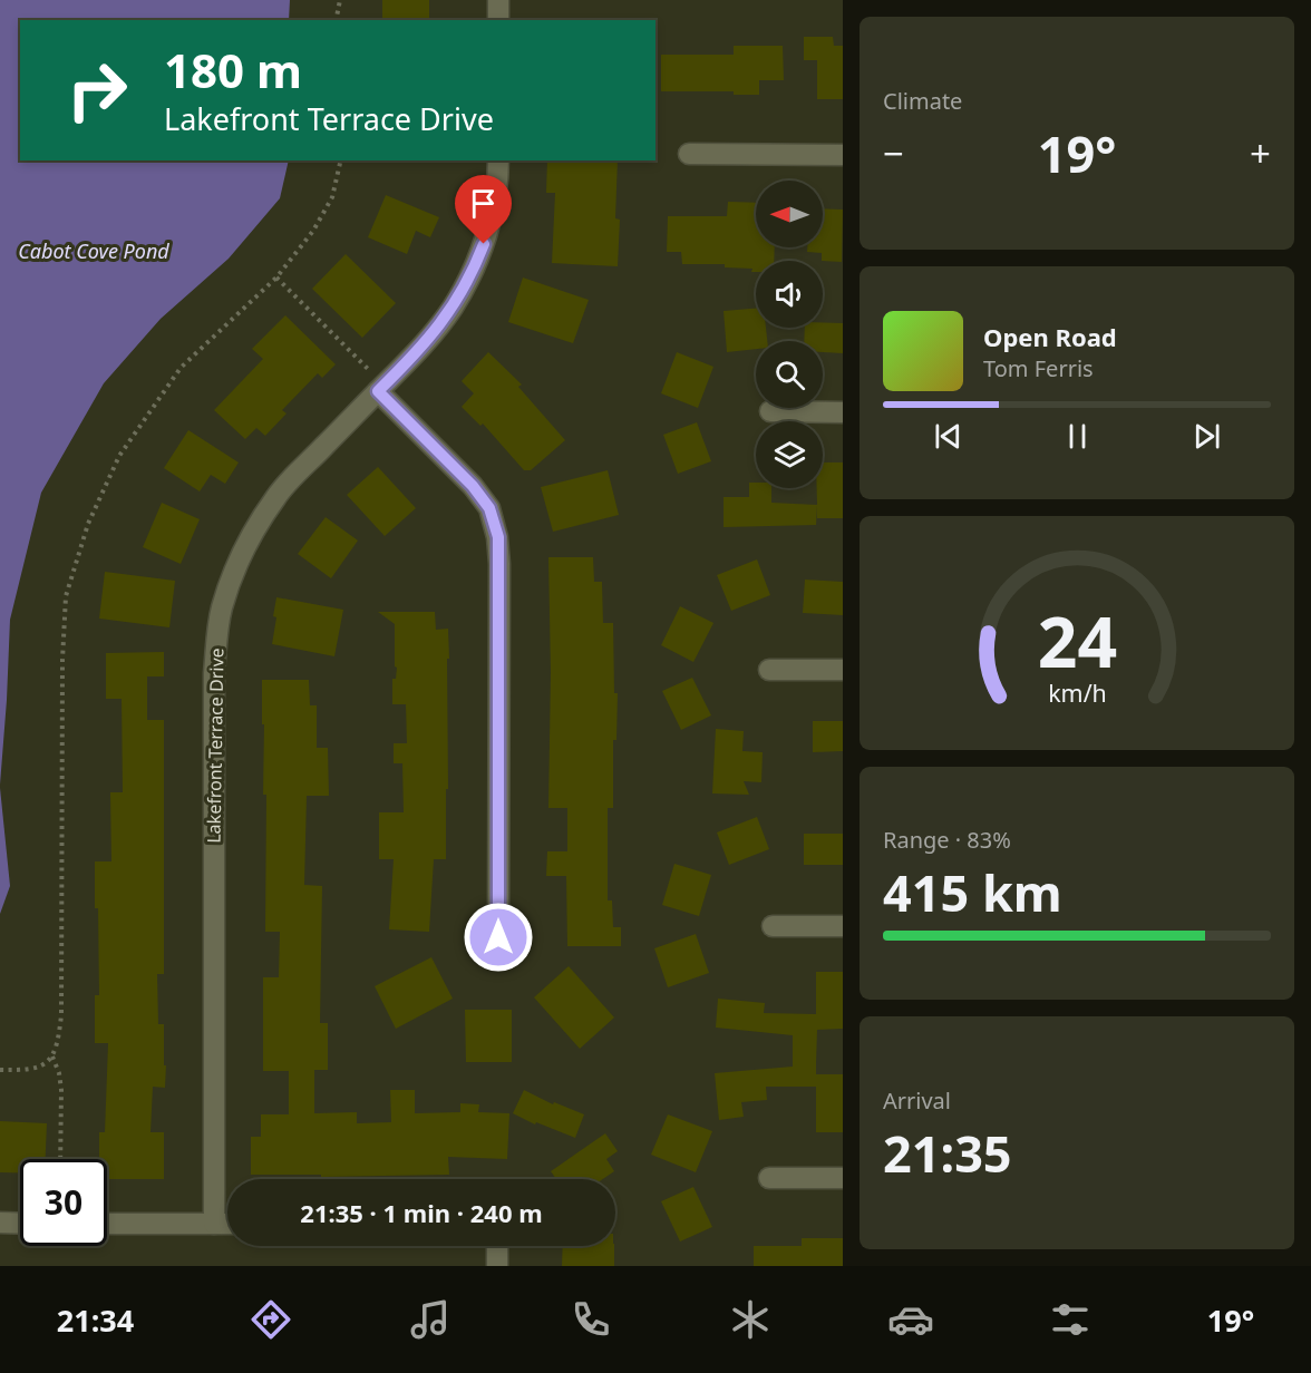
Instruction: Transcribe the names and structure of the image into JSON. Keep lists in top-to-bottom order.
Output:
{
  "streets": {
    "street": ["Lakefront Terrace Drive"]
  },
  "water": ["Cabot Cove Pond"],
  "north": "left",
  "page": {
    "tile": [
      "Climate",
      ["Range · 83%", "415 km"],
      ["Arrival", "21:35"]
    ],
    "turn": ["180 m", "Lakefront Terrace Drive"],
    "heat": ["−", "19°", "+"],
    "song": ["Open Road", "Tom Ferris"],
    "limit": "30",
    "trip": "21:35 · 1 min · 240 m",
    "tabs": ["21:34", "19°"],
    "gauge": ["24", "km/h"]
  }
}
